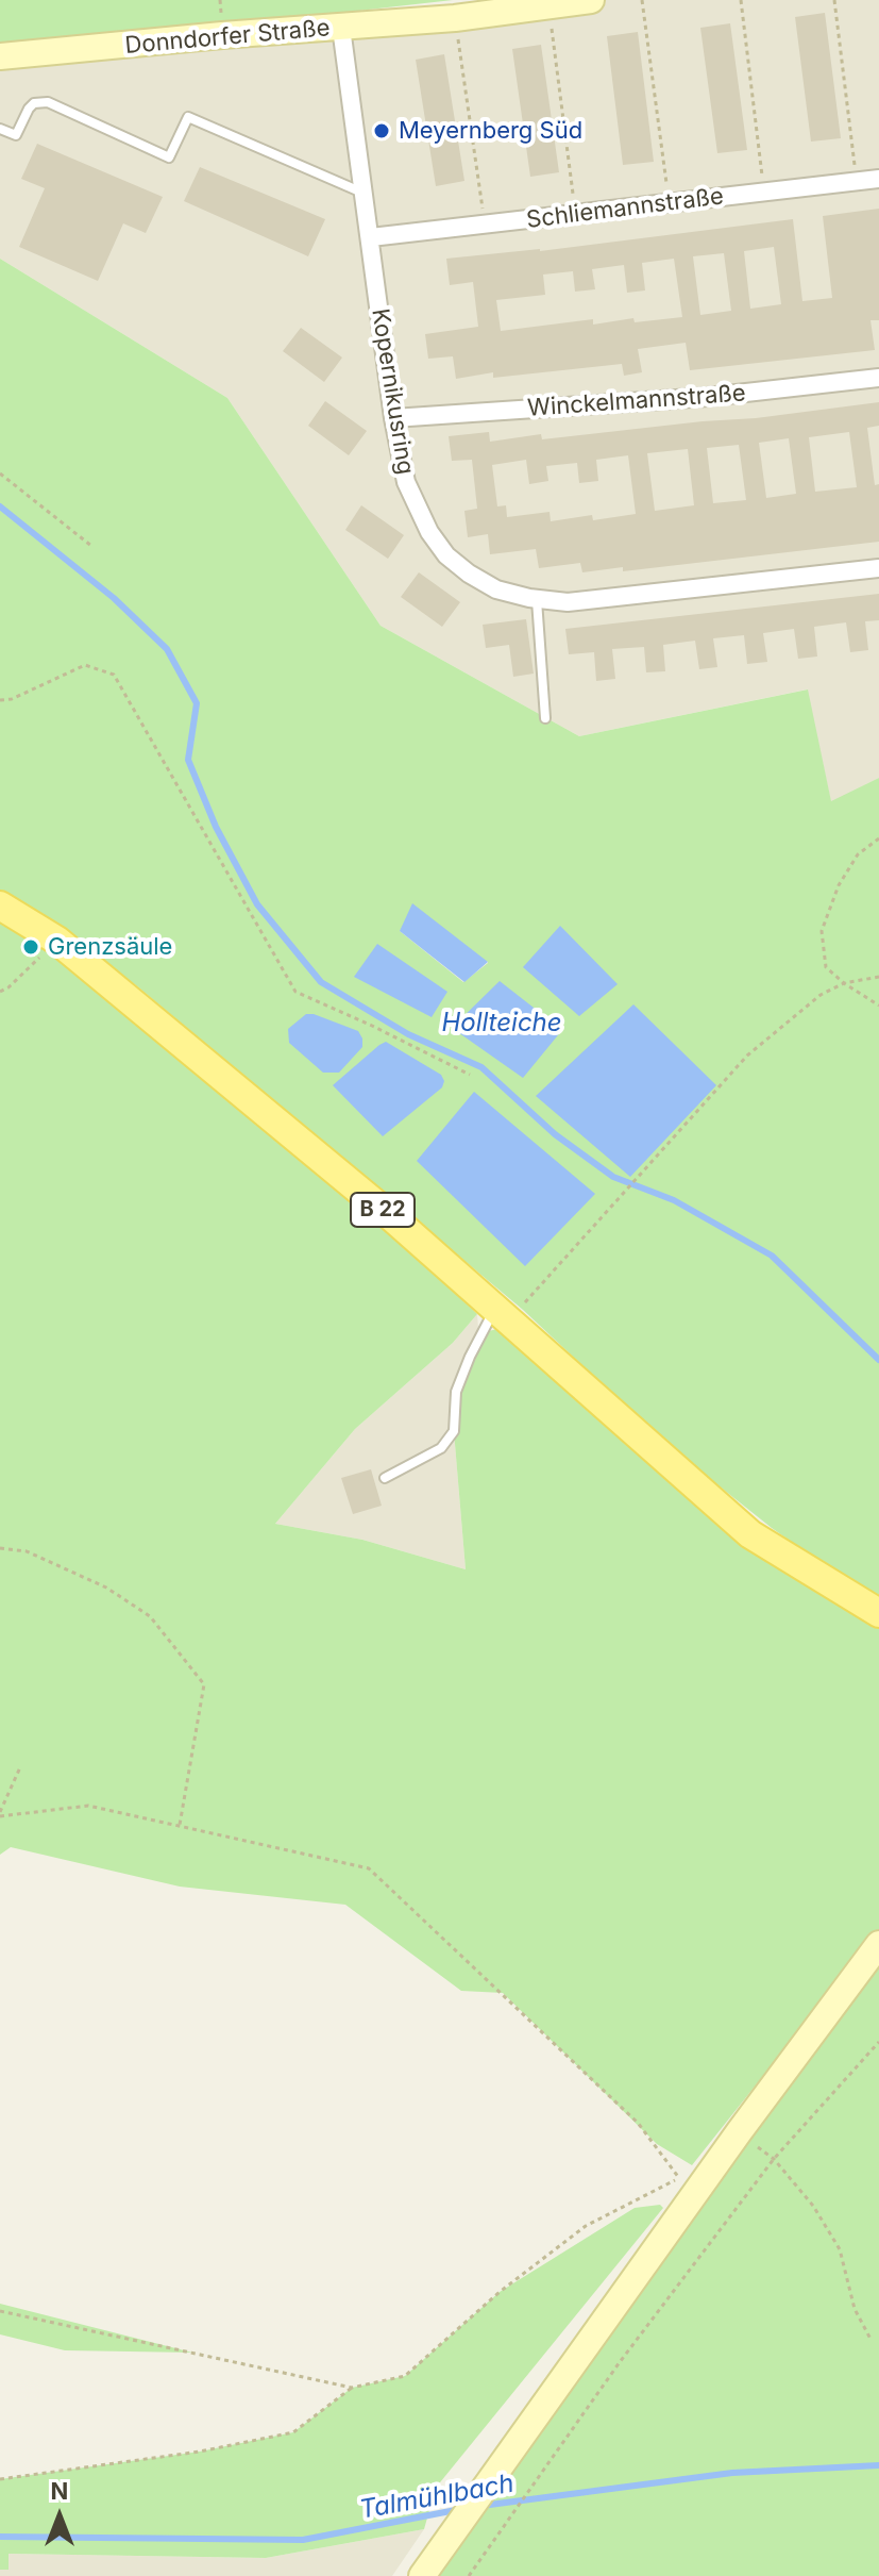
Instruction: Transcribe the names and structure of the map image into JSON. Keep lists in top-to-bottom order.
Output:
{
  "streets": {
    "main road": ["Donndorfer Straße", "B 22"],
    "street": ["Schliemannstraße", "Kopernikusring", "Winckelmannstraße"]
  },
  "crossings": [
    ["Donndorfer Straße", "Kopernikusring"],
    ["Schliemannstraße", "Kopernikusring"],
    ["Kopernikusring", "Winckelmannstraße"]
  ],
  "water": ["Hollteiche", "Talmühlbach"],
  "places": ["Meyernberg Süd", "Grenzsäule"],
  "north": "top"
}
